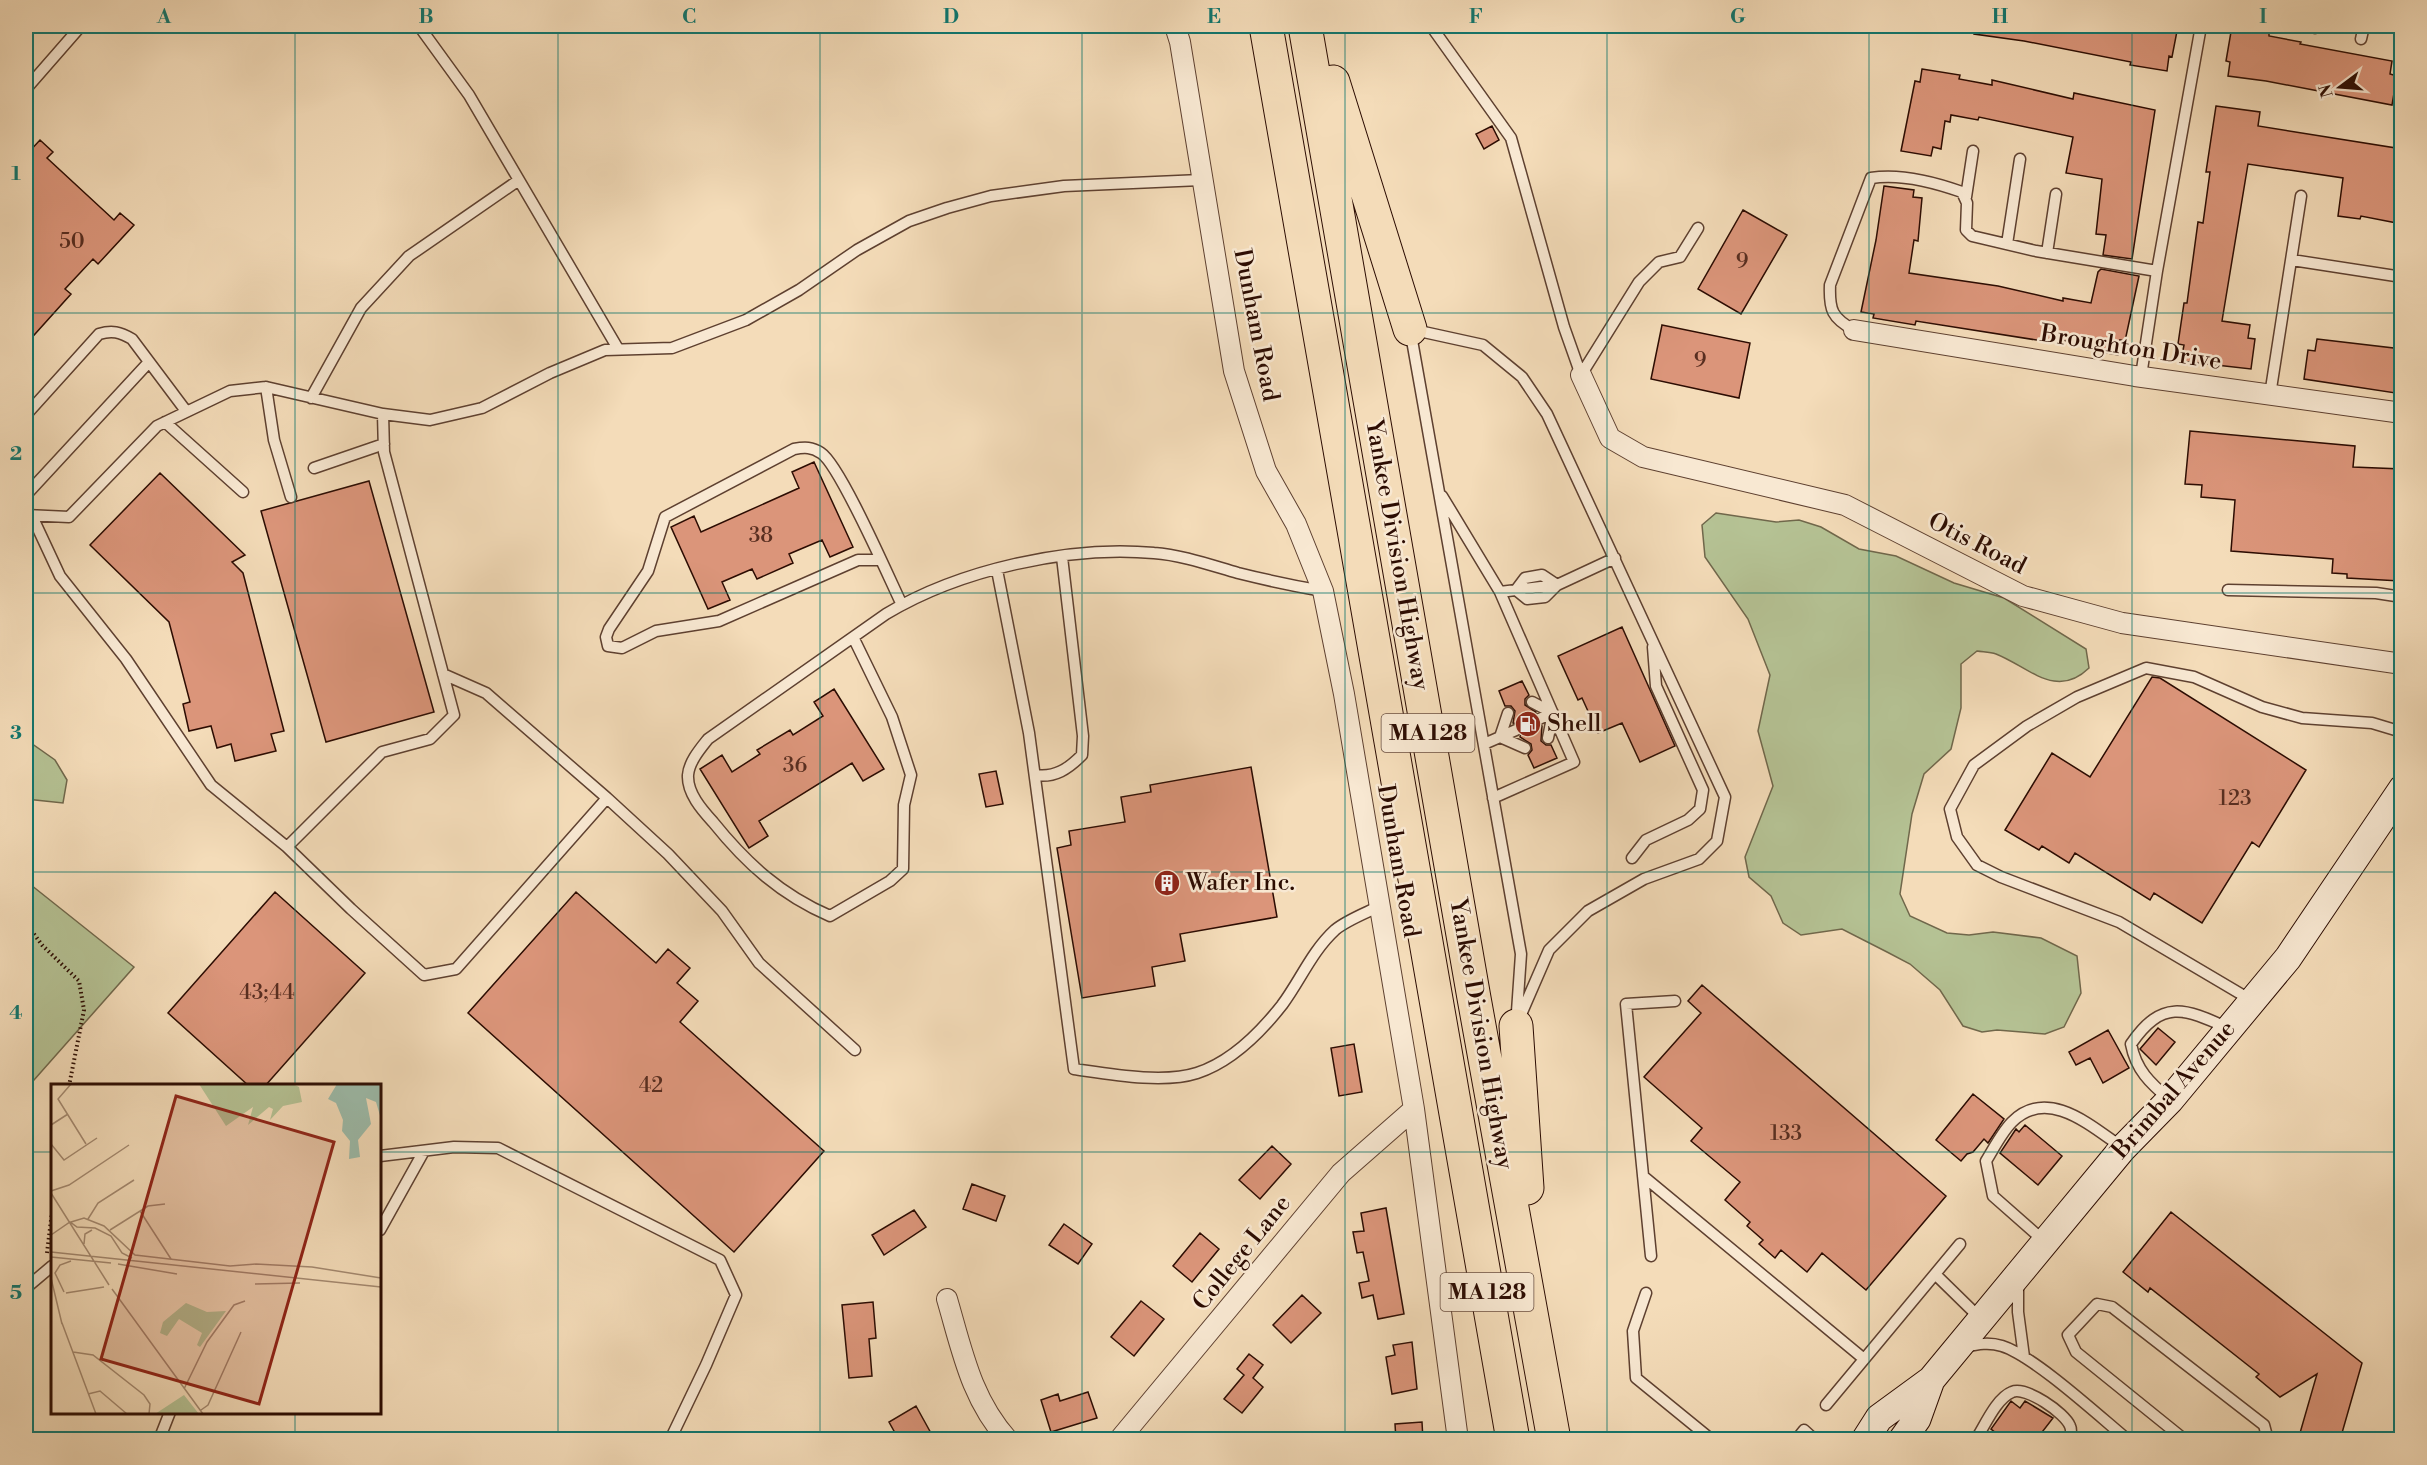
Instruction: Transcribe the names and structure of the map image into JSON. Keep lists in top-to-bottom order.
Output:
{
  "streets": {
    "highway": ["Yankee Division Highway", "MA 128"],
    "main road": ["Brimbal Avenue"],
    "street": [
      "Dunham Road",
      "Broughton Drive",
      "Otis Road",
      "College Lane"
    ]
  },
  "crossings": [
    ["Dunham Road", "College Lane"]
  ],
  "places": {
    "fuel station": ["Shell"],
    "building": ["Wafer Inc."]
  },
  "house_numbers": [
    "50",
    "9",
    "9",
    "38",
    "36",
    "123",
    "43;44",
    "42",
    "133"
  ],
  "north": "left",
  "grid": {
    "columns": [
      "A",
      "B",
      "C",
      "D",
      "E",
      "F",
      "G",
      "H",
      "I"
    ],
    "rows": [
      "1",
      "2",
      "3",
      "4",
      "5"
    ]
  }
}
